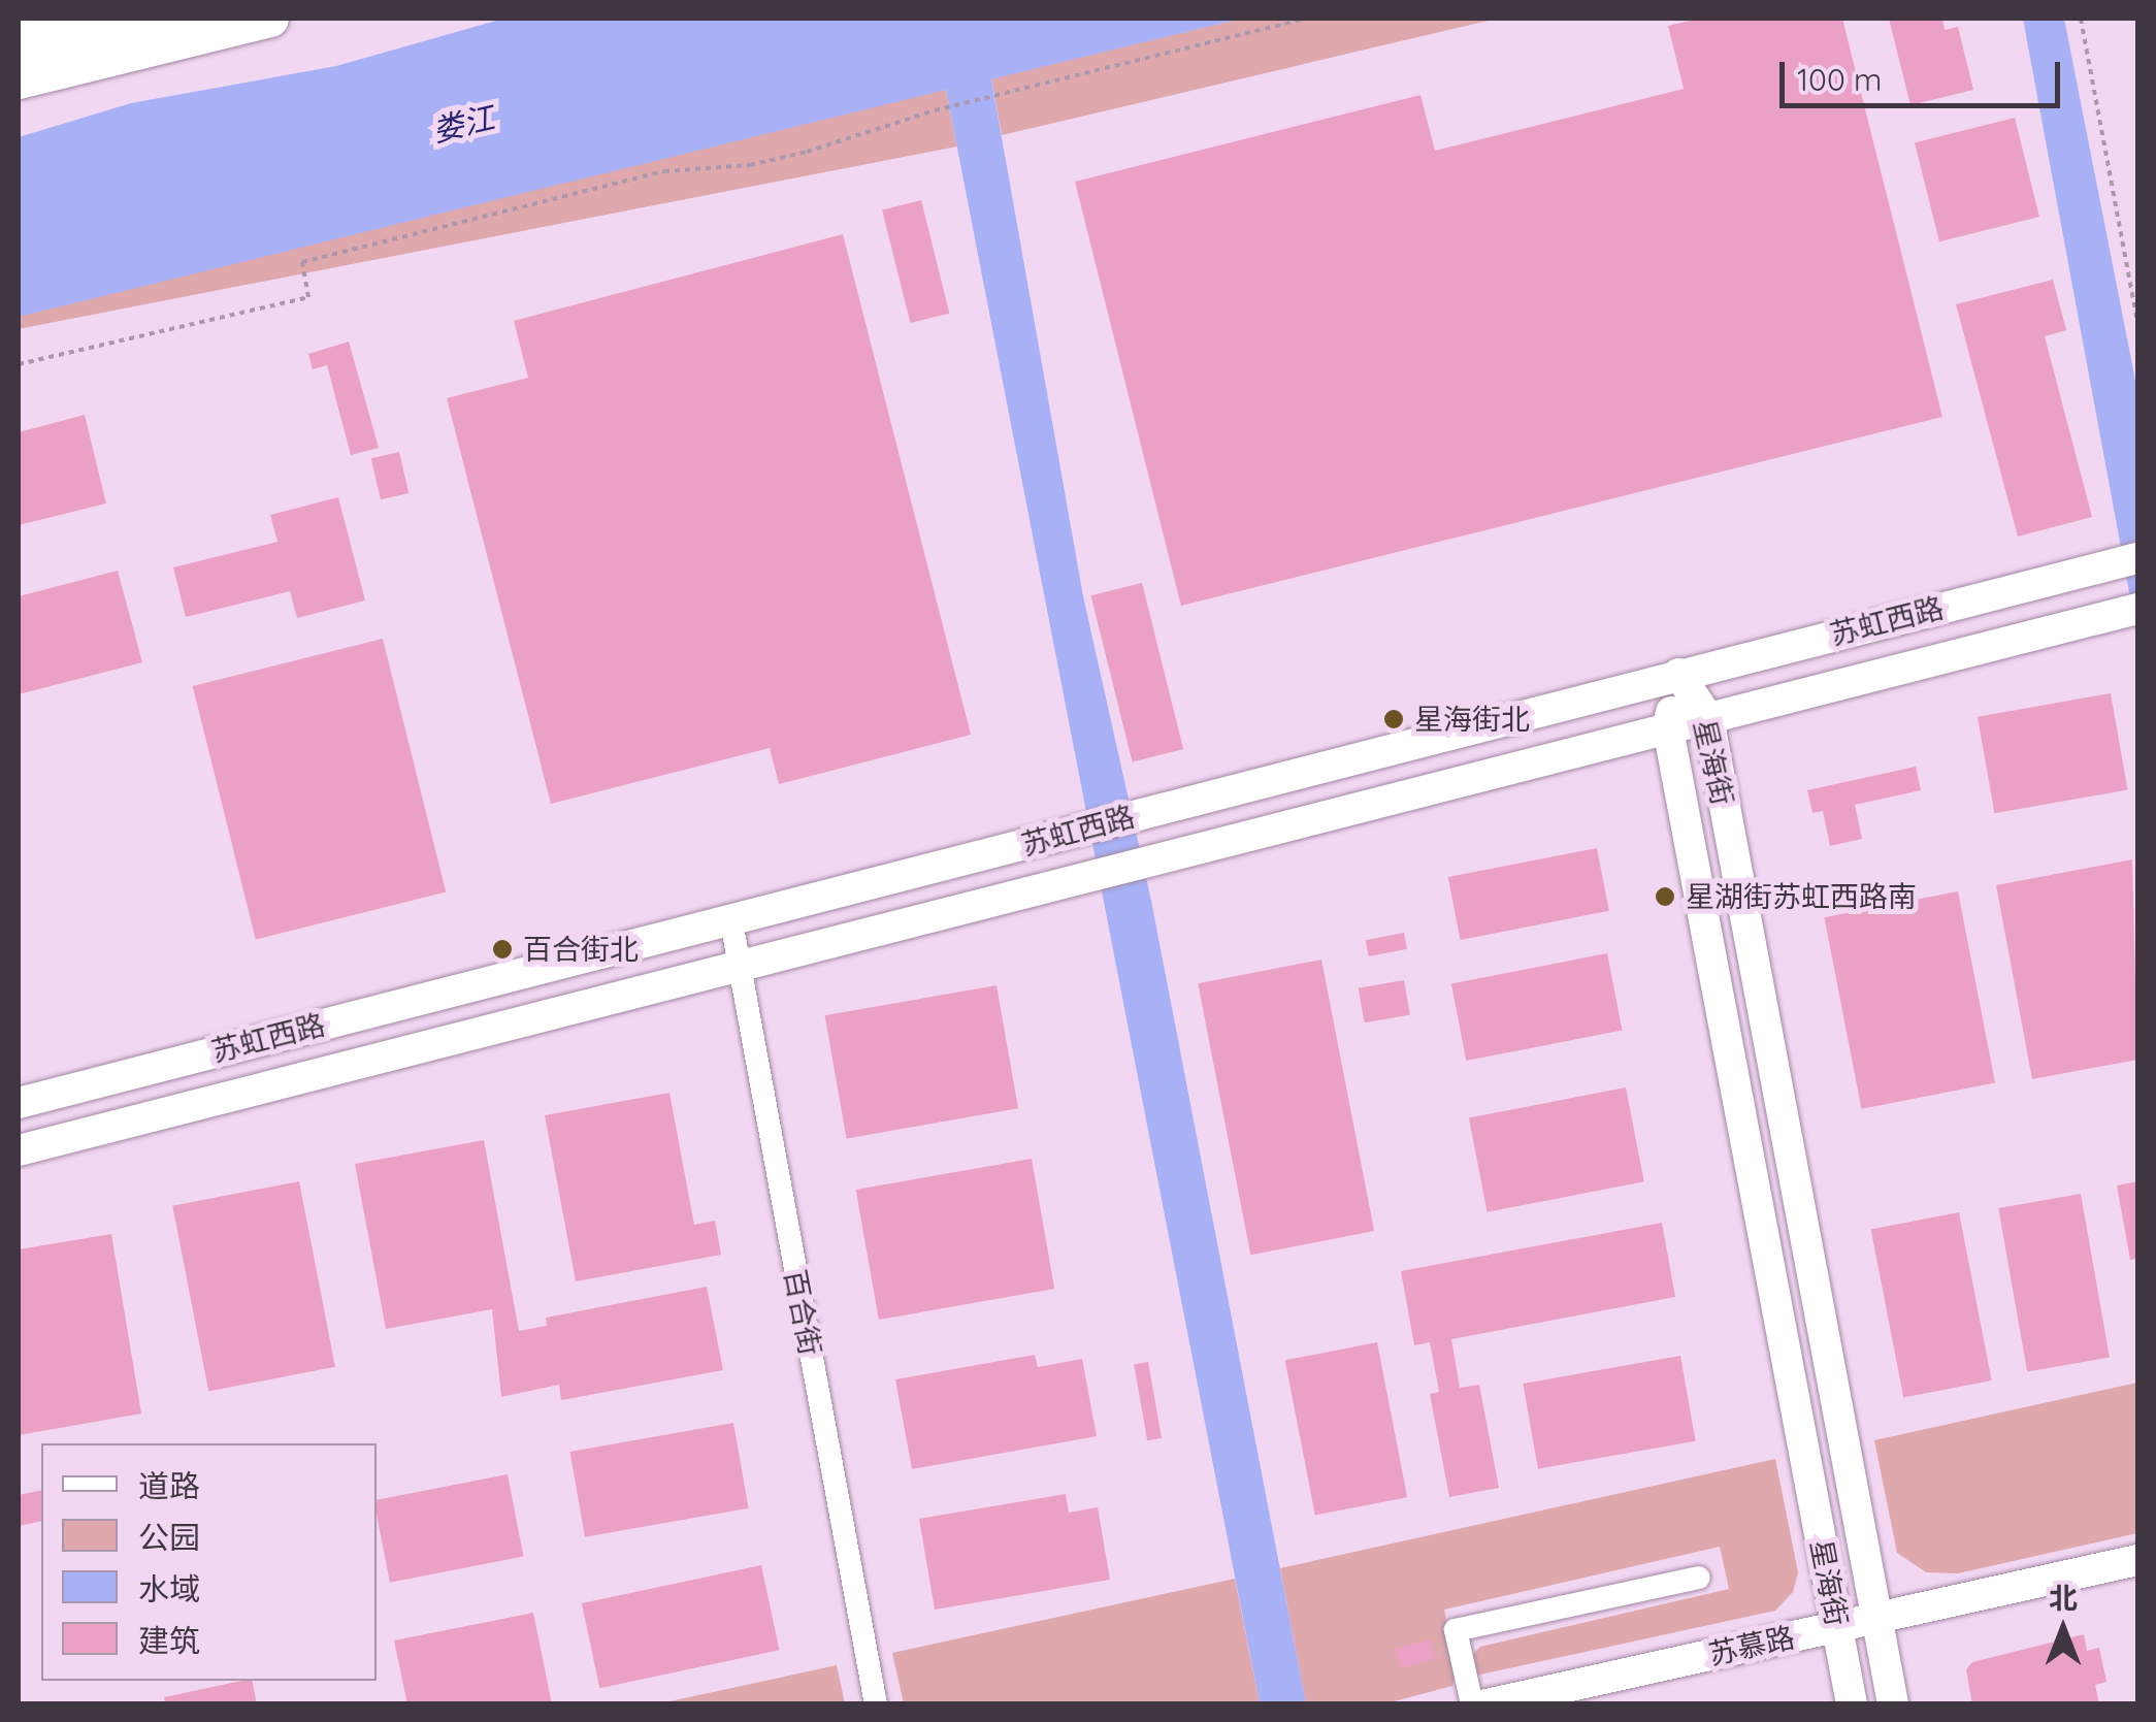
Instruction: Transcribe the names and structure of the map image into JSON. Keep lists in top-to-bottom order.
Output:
{
  "streets": {
    "main road": ["苏虹西路", "星海街", "苏慕路"],
    "street": ["百合街"]
  },
  "crossings": [
    ["苏虹西路", "星海街"],
    ["苏虹西路", "百合街"],
    ["星海街", "苏慕路"]
  ],
  "water": ["娄江"],
  "places": ["星海街北", "星湖街苏虹西路南", "百合街北"],
  "legend": [
    "道路",
    "公园",
    "水域",
    "建筑"
  ],
  "scale_bar": "100 m",
  "north": "top"
}
